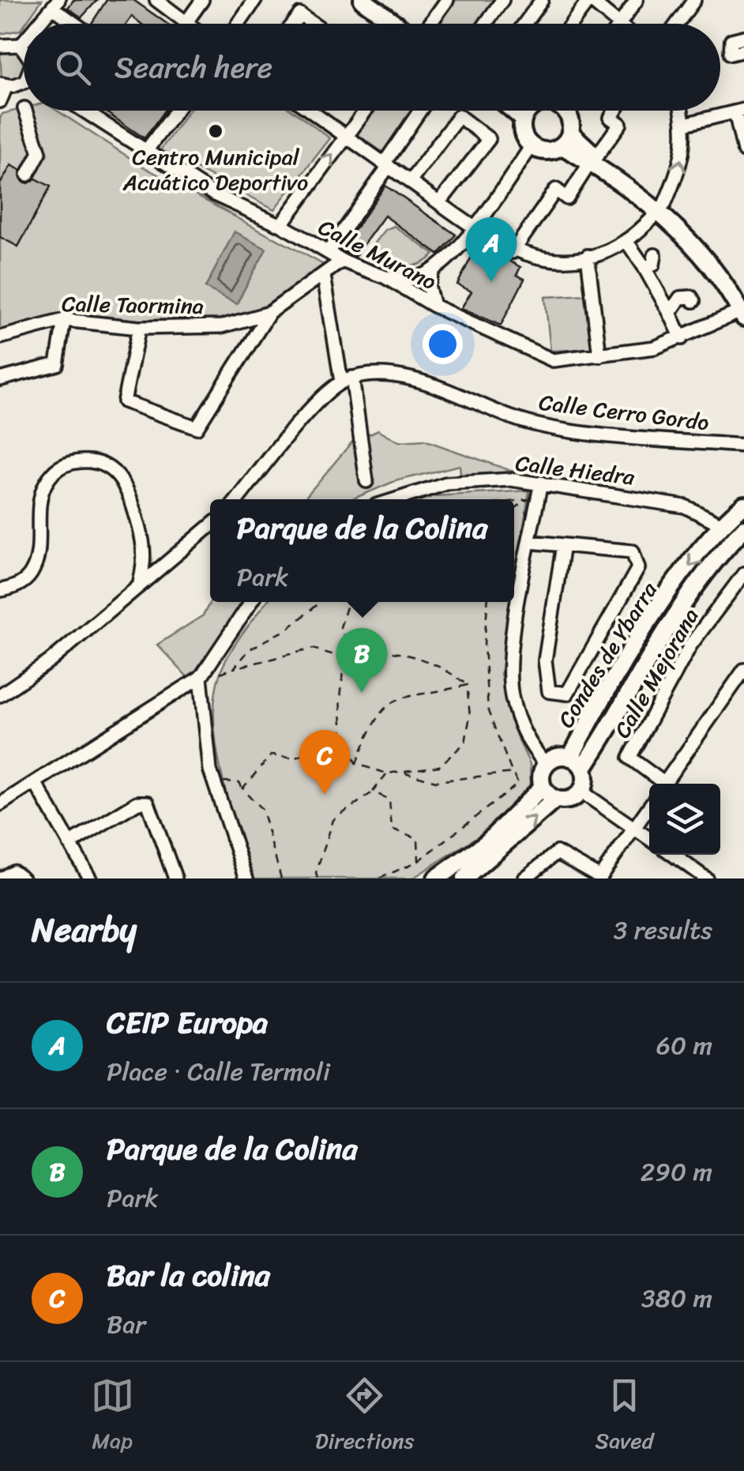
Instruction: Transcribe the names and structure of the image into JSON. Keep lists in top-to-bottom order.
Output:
{
  "streets": {
    "main road": ["Condes de Ybarra"],
    "street": [
      "Calle Murano",
      "Calle Taormina",
      "Calle Cerro Gordo",
      "Calle Hiedra",
      "Calle Mejorana"
    ]
  },
  "crossings": [
    ["Calle Murano", "Calle Taormina"],
    ["Calle Hiedra", "Condes de Ybarra"]
  ],
  "places": ["Centro Municipal Acuático Deportivo"],
  "page": {
    "search": "Search here",
    "pins": ["A", "B", "C"],
    "popup": ["Parque de la Colina", "Park"],
    "heading": ["Nearby", "3 results"],
    "list": [
      {
        "mark": "A",
        "name": "CEIP Europa",
        "note": "Place · Calle Termoli",
        "value": "60 m"
      },
      {
        "mark": "B",
        "name": "Parque de la Colina",
        "note": "Park",
        "value": "290 m"
      },
      {
        "mark": "C",
        "name": "Bar la colina",
        "note": "Bar",
        "value": "380 m"
      }
    ],
    "nav": ["Map", "Directions", "Saved"]
  }
}
